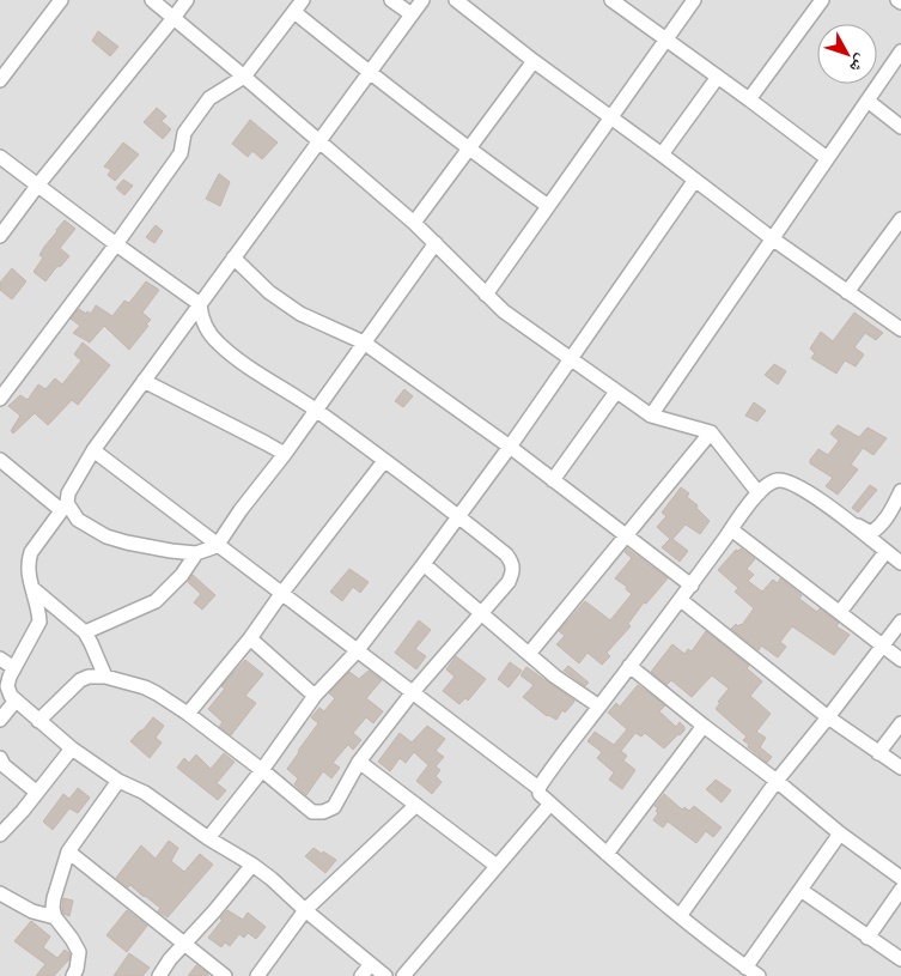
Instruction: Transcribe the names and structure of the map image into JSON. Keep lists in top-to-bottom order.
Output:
{
  "north": "bottom right"
}
